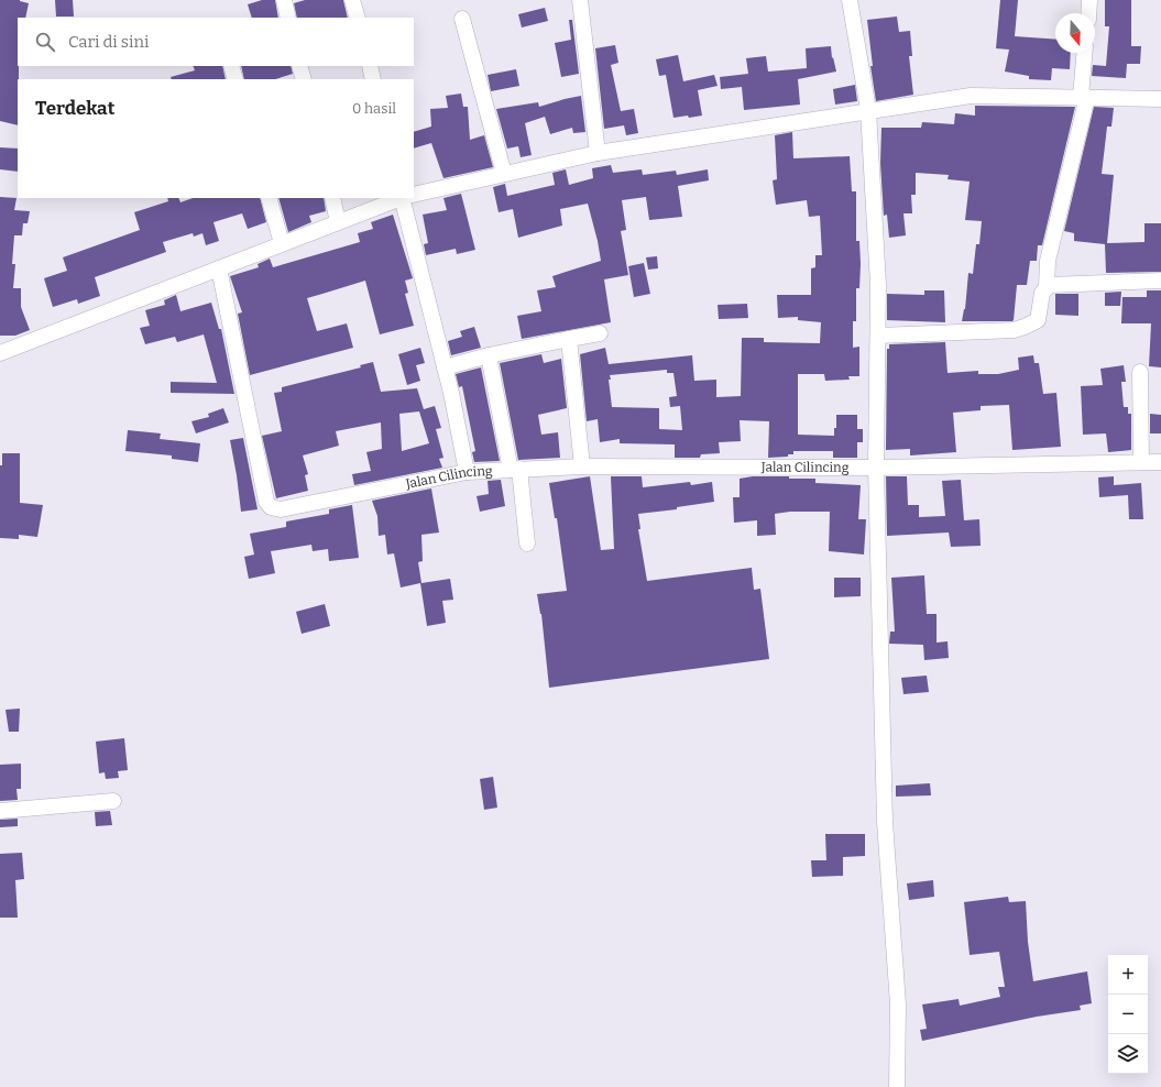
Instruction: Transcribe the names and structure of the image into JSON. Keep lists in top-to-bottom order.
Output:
{
  "streets": {
    "street": ["Jalan Cilincing"]
  },
  "north": "bottom",
  "page": {
    "search": "Cari di sini",
    "heading": ["Terdekat", "0 hasil"],
    "map_buttons": ["+", "−"]
  }
}
